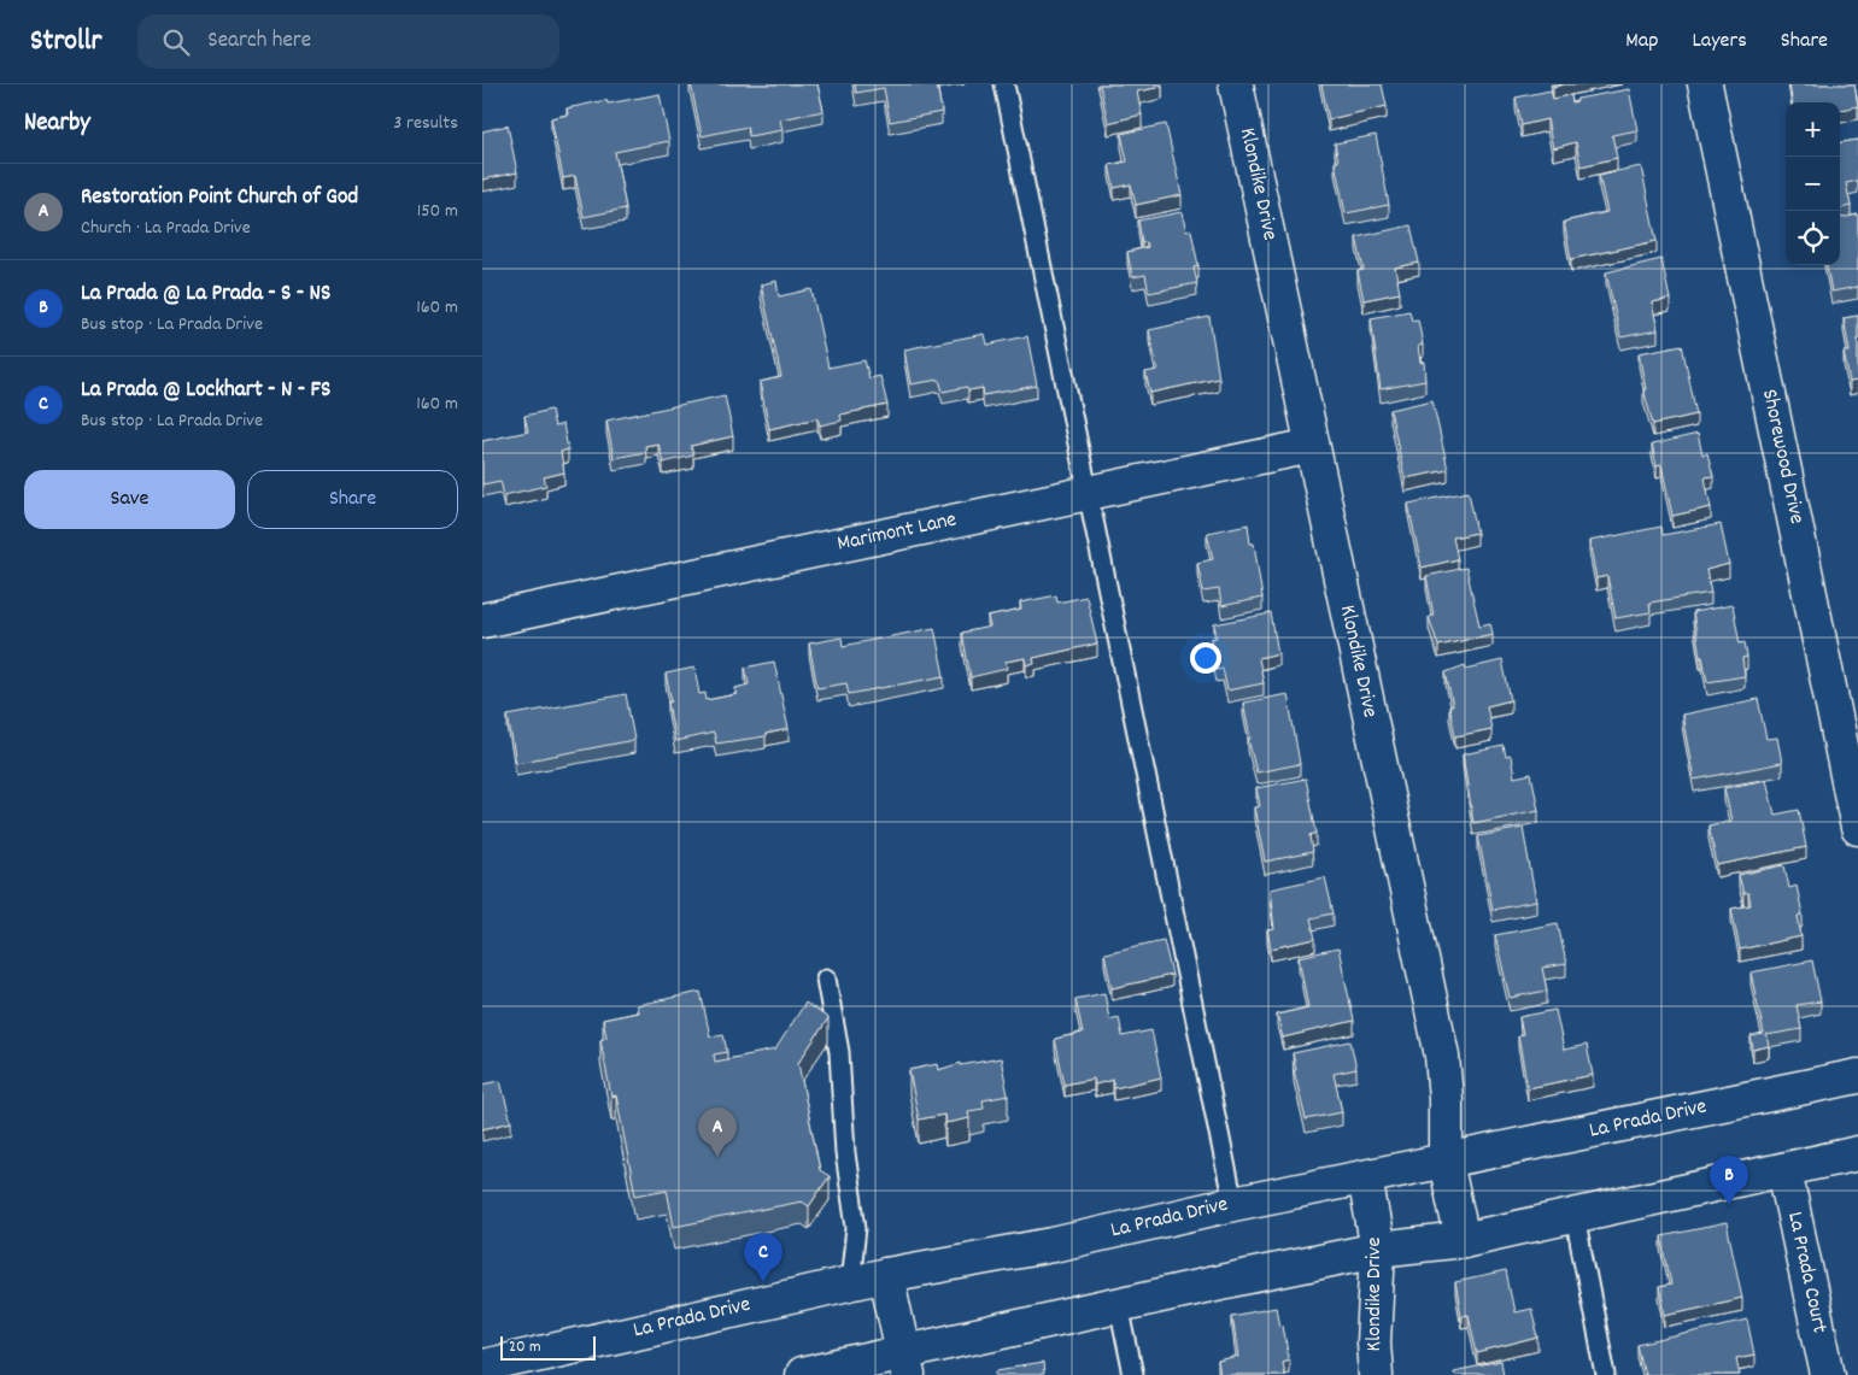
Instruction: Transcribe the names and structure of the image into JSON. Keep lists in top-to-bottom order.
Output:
{
  "streets": {
    "street": [
      "Klondike Drive",
      "Shorewood Drive",
      "Marimont Lane",
      "La Prada Drive",
      "La Prada Court"
    ]
  },
  "crossings": [
    ["Klondike Drive", "Marimont Lane"],
    ["Klondike Drive", "La Prada Drive"]
  ],
  "scale_bar": "20 m",
  "page": {
    "header": "Strollr",
    "search": "Search here",
    "nav": ["Map", "Layers", "Share"],
    "heading": ["Nearby", "3 results"],
    "map_buttons": ["+", "−"],
    "list": [
      {
        "mark": "A",
        "name": "Restoration Point Church of God",
        "note": "Church · La Prada Drive",
        "value": "150 m"
      },
      {
        "mark": "B",
        "name": "La Prada @ La Prada - S - NS",
        "note": "Bus stop · La Prada Drive",
        "value": "160 m"
      },
      {
        "mark": "C",
        "name": "La Prada @ Lockhart - N - FS",
        "note": "Bus stop · La Prada Drive",
        "value": "160 m"
      }
    ],
    "buttons": ["Save", "Share"],
    "pins": ["A", "B", "C"],
    "scale": "20 m"
  }
}
